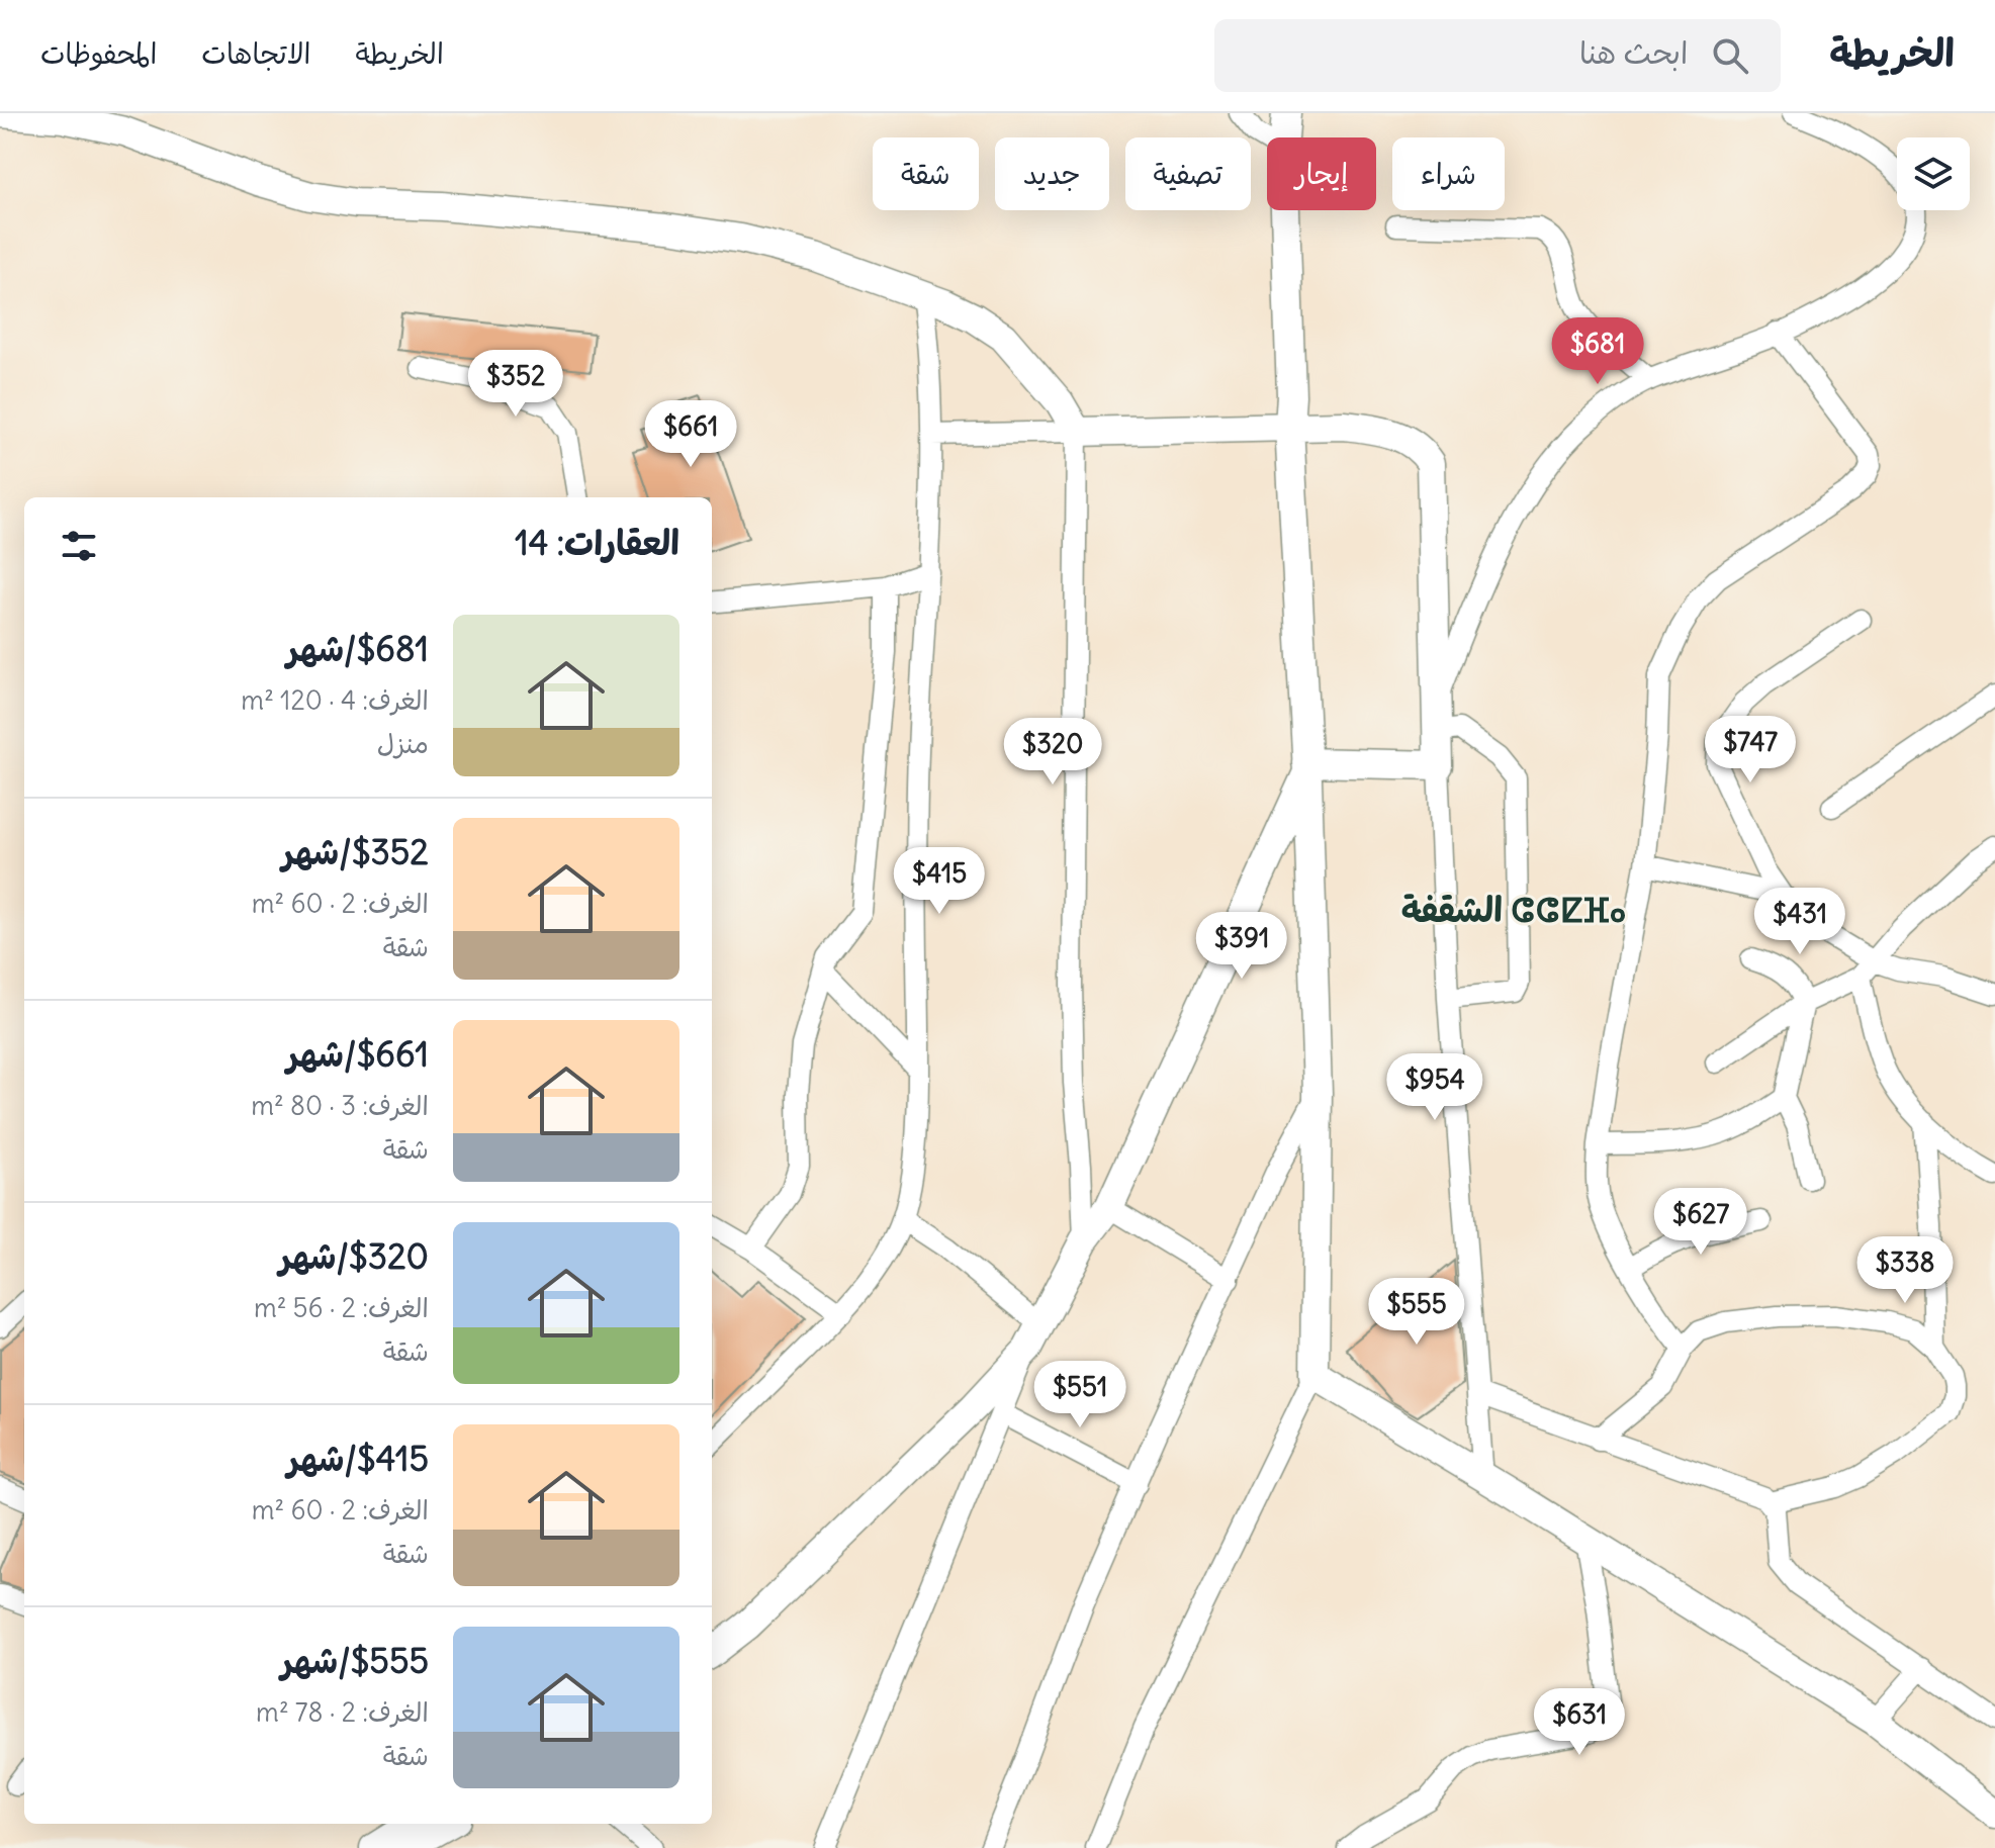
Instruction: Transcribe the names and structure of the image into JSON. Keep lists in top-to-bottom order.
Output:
{
  "districts": ["الشقفة ⵛⵛⵇⴼⴰ"],
  "page": {
    "header": "الخريطة",
    "search": "ابحث هنا",
    "nav": ["الخريطة", "الاتجاهات", "المحفوظات"],
    "chip": [
      "شراء",
      "إيجار",
      "تصفية",
      "جديد",
      "شقة"
    ],
    "price": [
      "$681",
      "$352",
      "$661",
      "$747",
      "$320",
      "$415",
      "$431",
      "$391",
      "$954",
      "$627",
      "$338",
      "$555",
      "$551",
      "$631"
    ],
    "heading": "العقارات: 14",
    "list": [
      {
        "name": "$681/شهر",
        "note": "الغرف: 4 · 120 m² · منزل"
      },
      {
        "name": "$352/شهر",
        "note": "الغرف: 2 · 60 m² · شقة"
      },
      {
        "name": "$661/شهر",
        "note": "الغرف: 3 · 80 m² · شقة"
      },
      {
        "name": "$320/شهر",
        "note": "الغرف: 2 · 56 m² · شقة"
      },
      {
        "name": "$415/شهر",
        "note": "الغرف: 2 · 60 m² · شقة"
      },
      {
        "name": "$555/شهر",
        "note": "الغرف: 2 · 78 m² · شقة"
      }
    ]
  }
}
